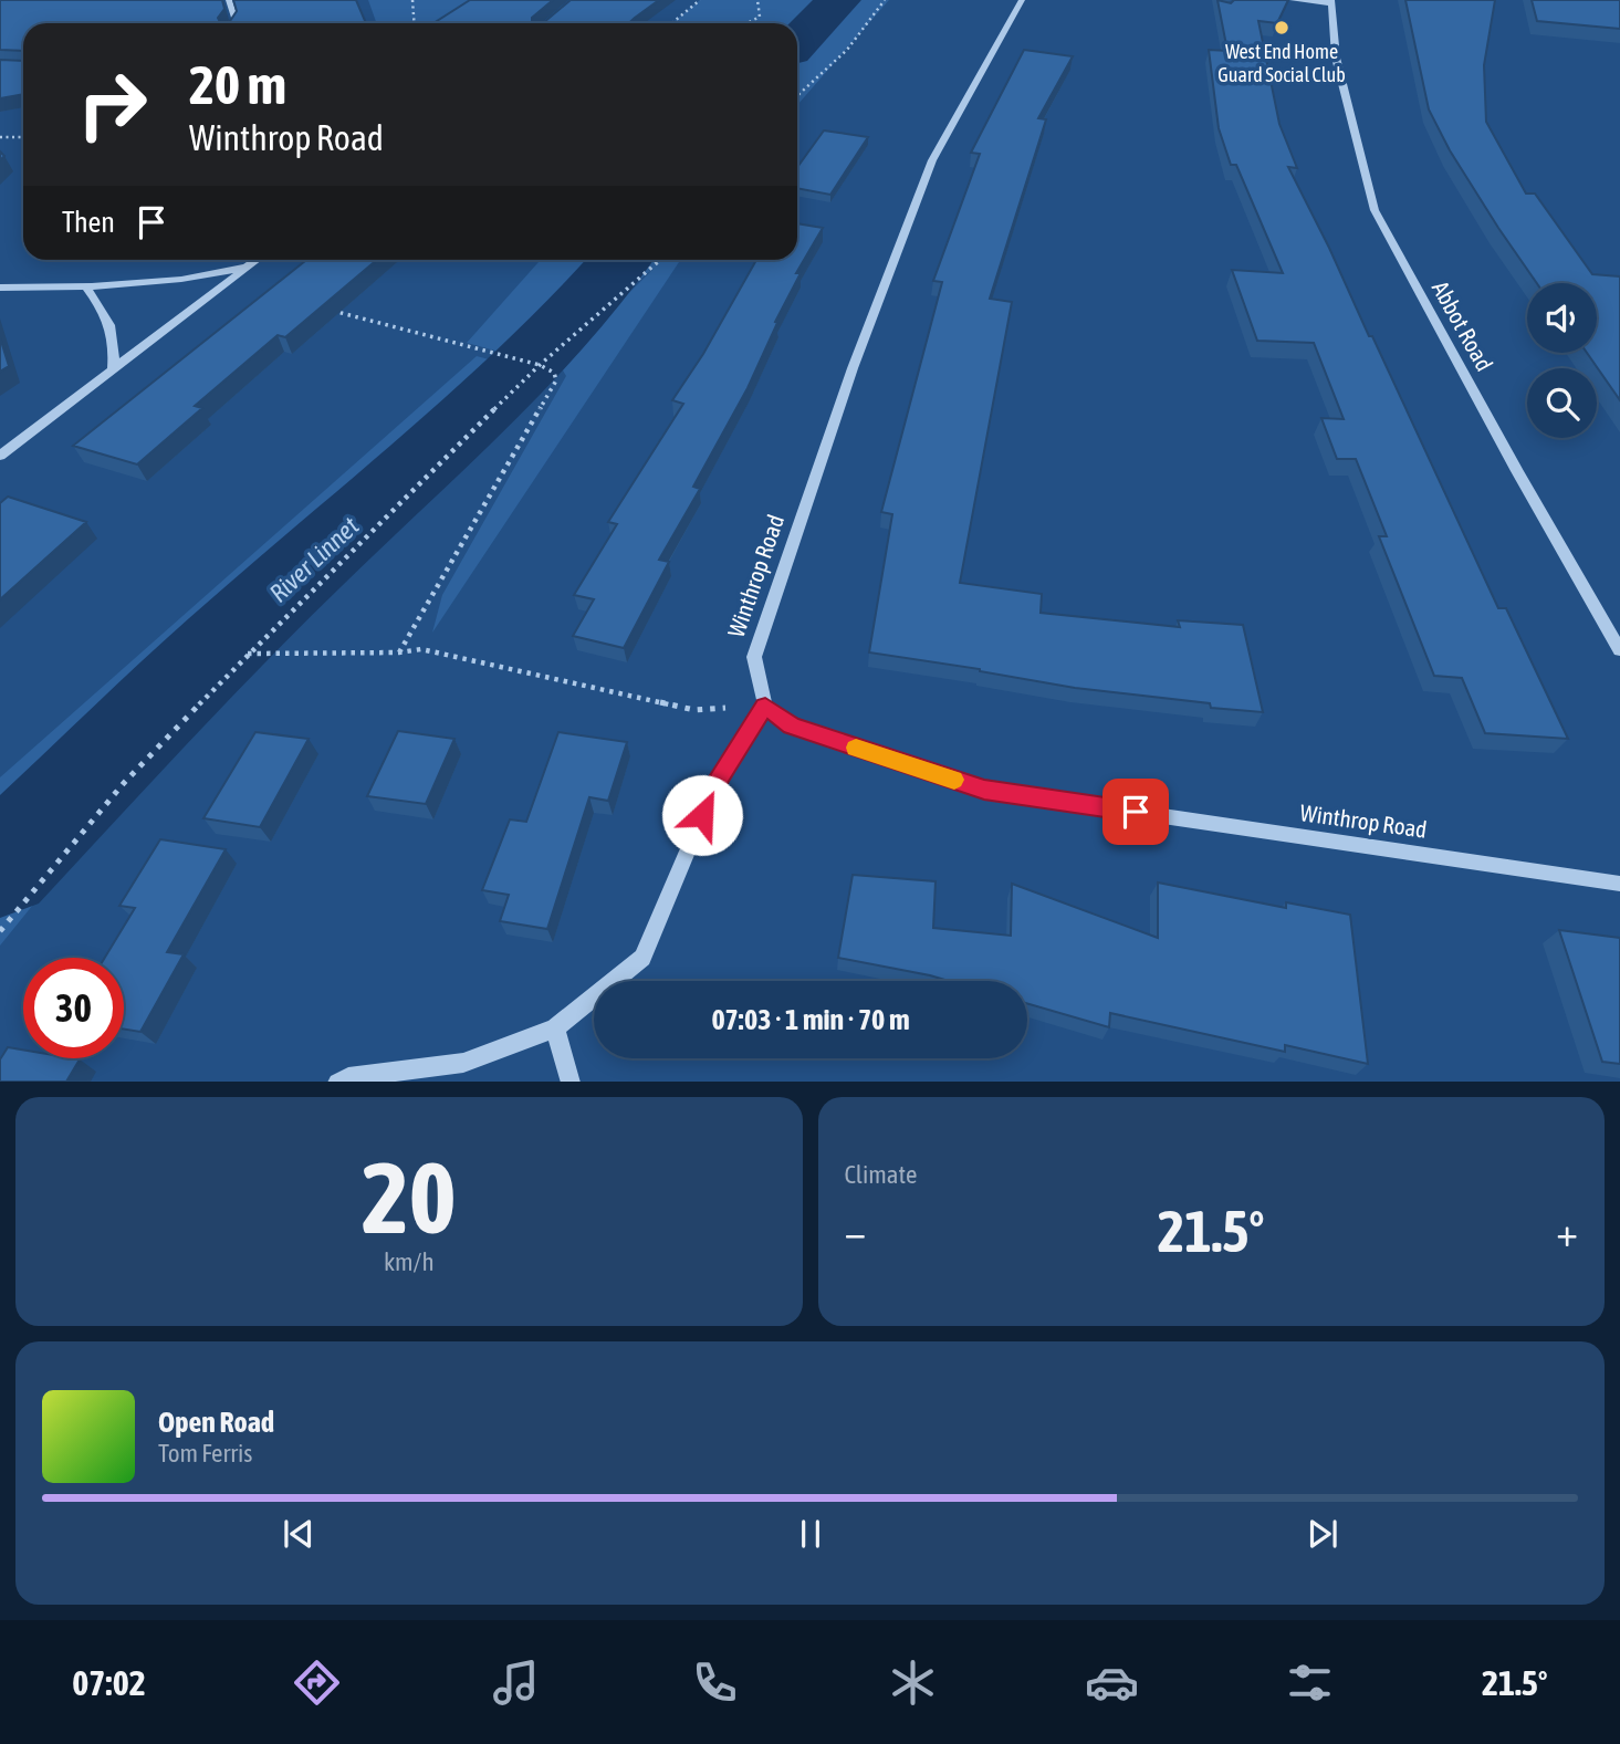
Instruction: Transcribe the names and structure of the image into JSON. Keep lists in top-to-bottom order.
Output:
{
  "streets": {
    "street": ["Abbot Road", "Winthrop Road"]
  },
  "water": ["River Linnet"],
  "places": ["West End Home Guard Social Club"],
  "page": {
    "turn": ["20 m", "Winthrop Road"],
    "then": "Then",
    "limit": "30",
    "trip": "07:03 · 1 min · 70 m",
    "tile": [
      ["20", "km/h"],
      "Climate"
    ],
    "heat": ["−", "21.5°", "+"],
    "song": ["Open Road", "Tom Ferris"],
    "tabs": ["07:02", "21.5°"]
  }
}
